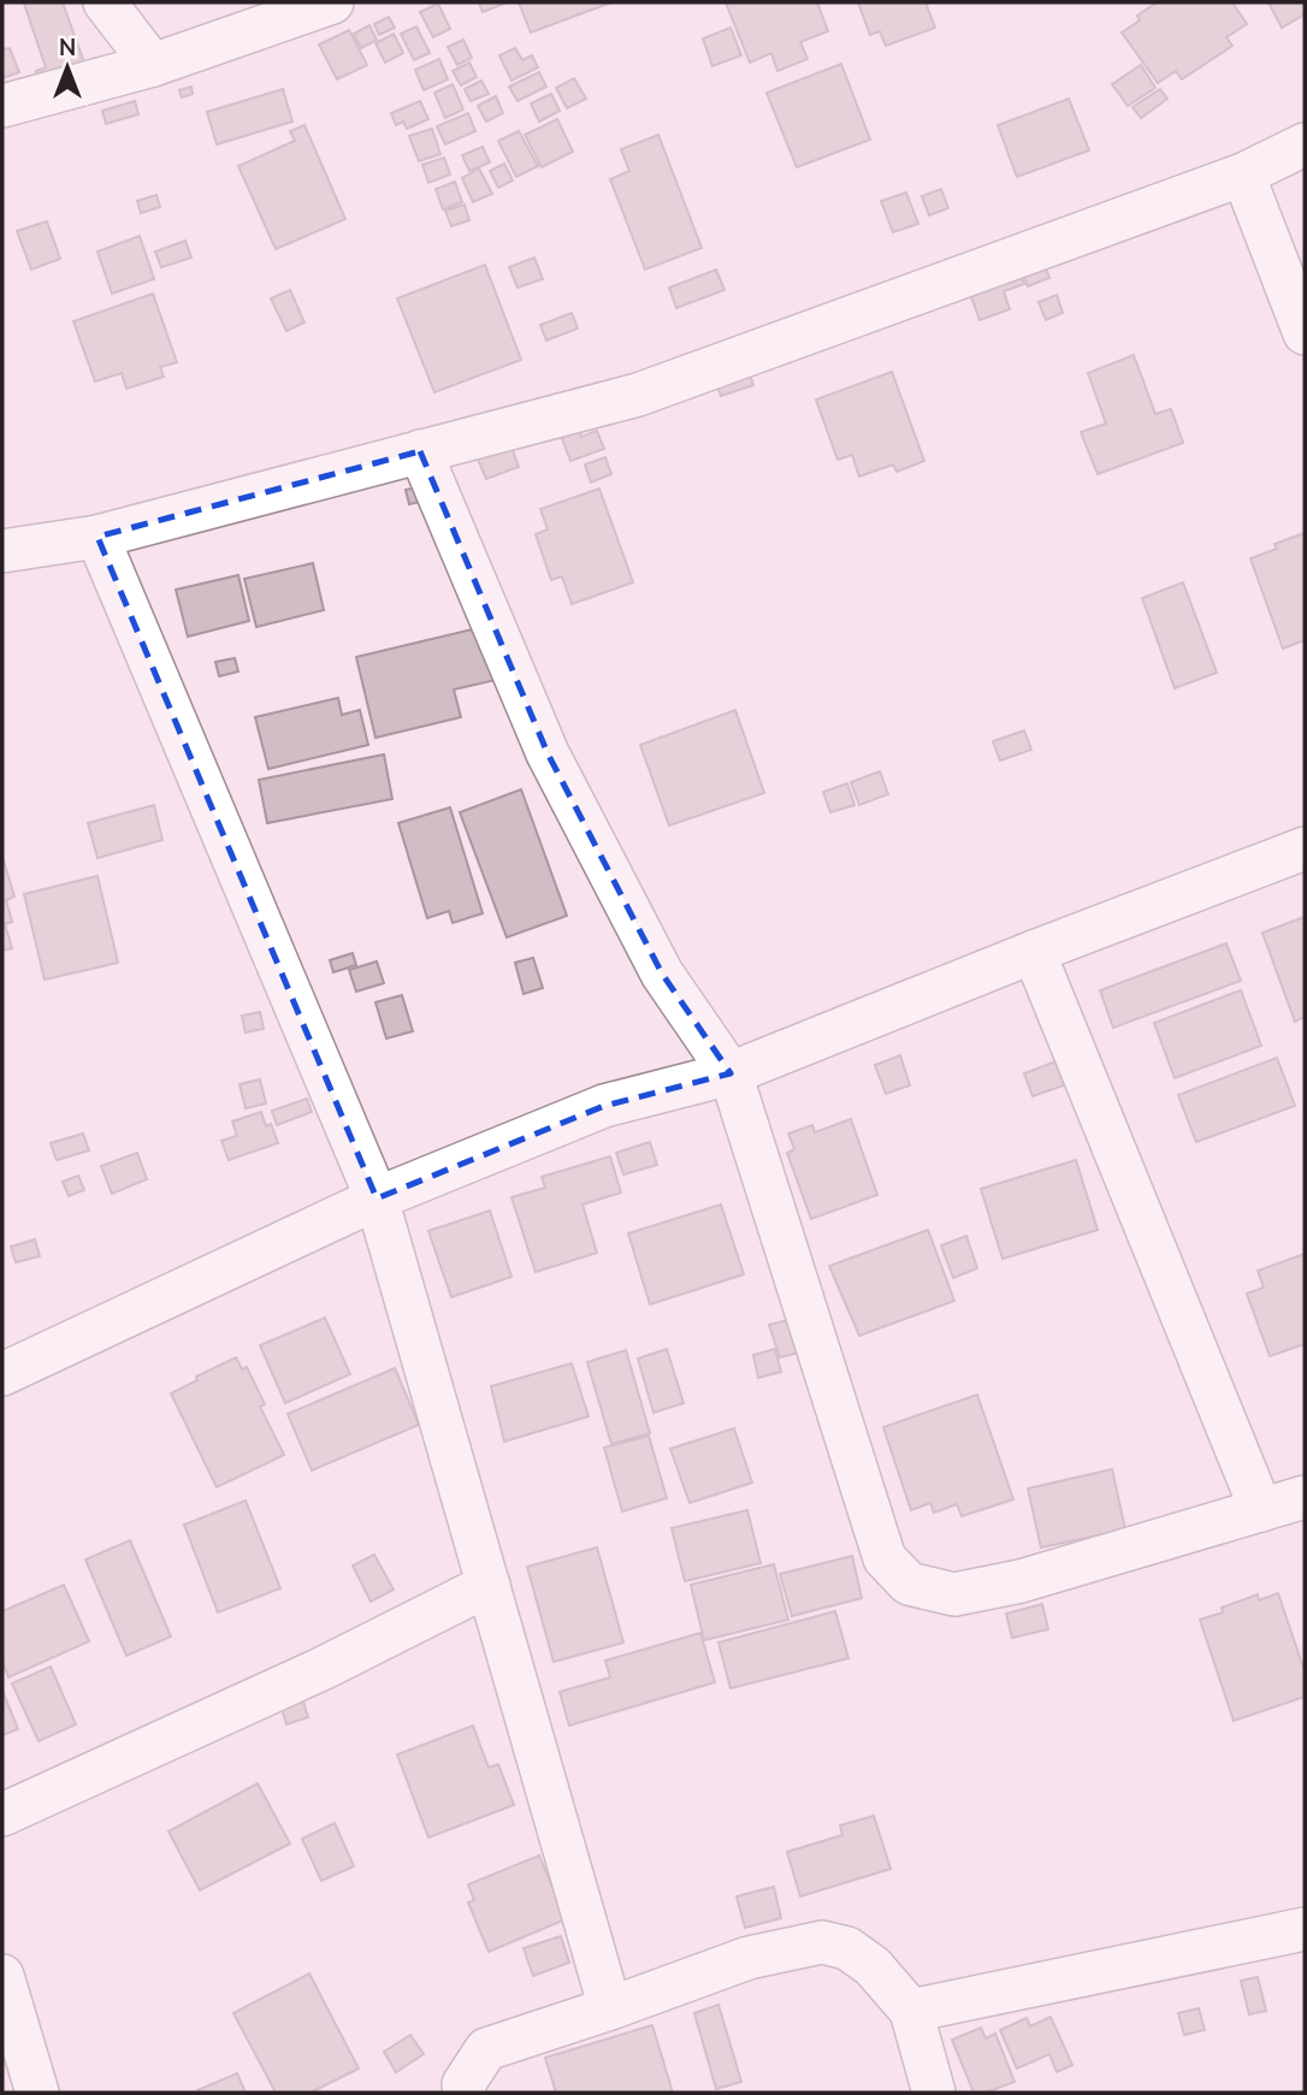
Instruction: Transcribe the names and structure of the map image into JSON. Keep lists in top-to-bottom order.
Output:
{
  "north": "top"
}
